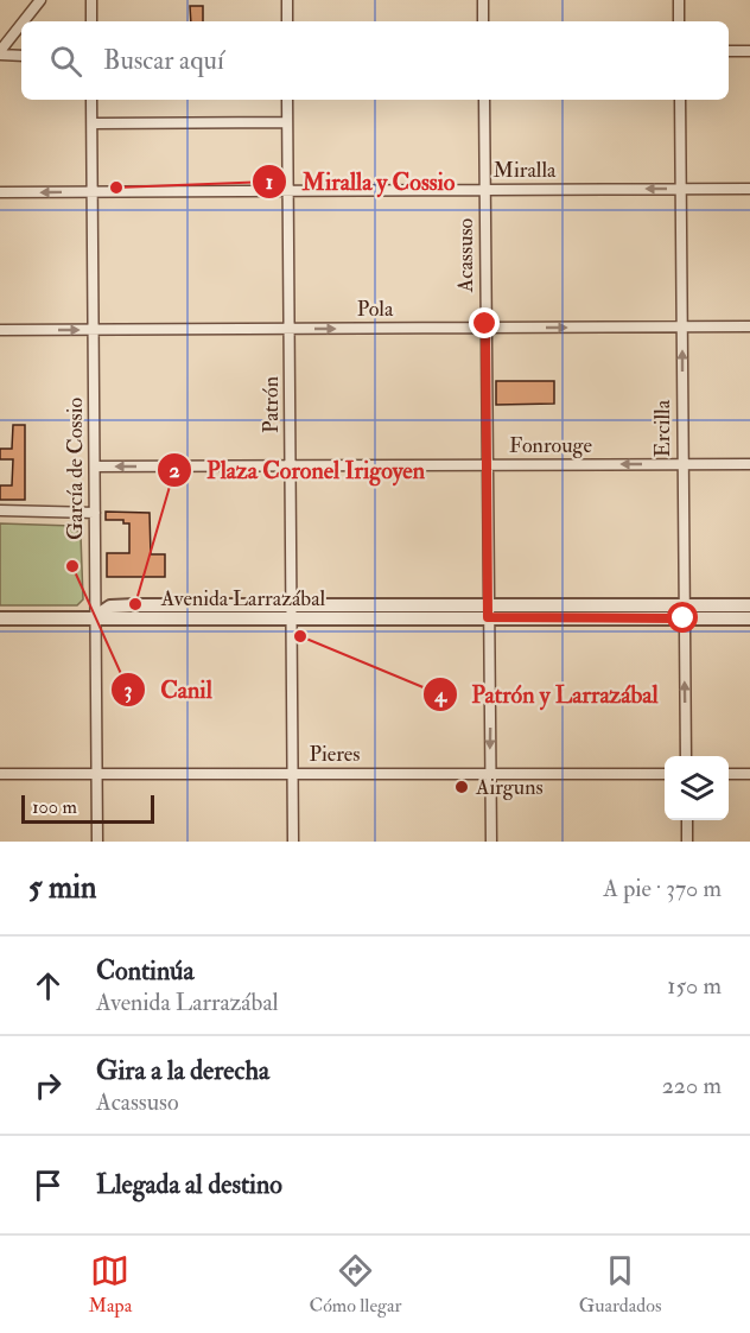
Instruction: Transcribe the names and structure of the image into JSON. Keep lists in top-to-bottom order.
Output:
{
  "streets": {
    "street": [
      "Miralla",
      "Acassuso",
      "Pola",
      "Patrón",
      "Ercilla",
      "Fonrouge",
      "García de Cossio",
      "Avenida Larrazábal",
      "Pieres"
    ]
  },
  "crossings": [
    ["Miralla", "Acassuso"],
    ["Miralla", "Patrón"],
    ["Miralla", "Ercilla"],
    ["Miralla", "García de Cossio"],
    ["Acassuso", "Pola"],
    ["Acassuso", "Fonrouge"],
    ["Acassuso", "Avenida Larrazábal"],
    ["Acassuso", "Pieres"],
    ["Pola", "Patrón"],
    ["Pola", "Ercilla"],
    ["Pola", "García de Cossio"],
    ["Patrón", "Fonrouge"],
    ["Patrón", "Avenida Larrazábal"],
    ["Patrón", "Pieres"],
    ["Ercilla", "Fonrouge"],
    ["Ercilla", "Avenida Larrazábal"],
    ["Fonrouge", "García de Cossio"],
    ["García de Cossio", "Avenida Larrazábal"],
    ["García de Cossio", "Pieres"]
  ],
  "one_way": [
    "Miralla",
    "Pola",
    "Ercilla",
    "Fonrouge"
  ],
  "places": [
    "Miralla y Cossio",
    "Canil",
    "Plaza Coronel Irigoyen",
    "Patrón y Larrazábal",
    "Airguns"
  ],
  "scale_bar": "100 m",
  "page": {
    "search": "Buscar aquí",
    "scale": "100 m",
    "heading": ["5 min", "A pie · 370 m"],
    "list": [
      ["Continúa", "Avenida Larrazábal", "150 m"],
      ["Gira a la derecha", "Acassuso", "220 m"],
      "Llegada al destino"
    ],
    "nav": ["Mapa", "Cómo llegar", "Guardados"]
  }
}
